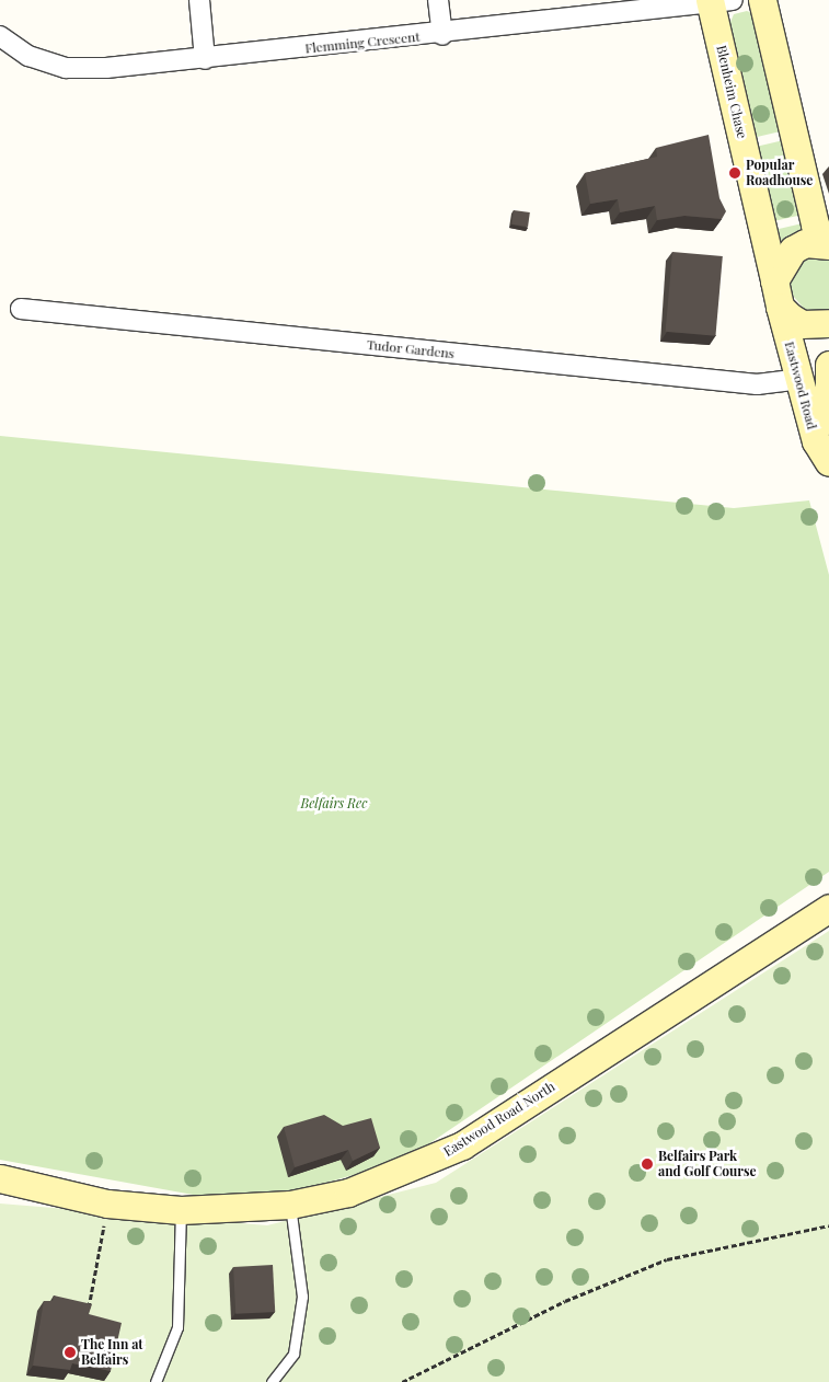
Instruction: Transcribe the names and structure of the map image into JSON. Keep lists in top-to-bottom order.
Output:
{
  "streets": {
    "street": [
      "Flemming Crescent",
      "Blenheim Chase",
      "Tudor Gardens",
      "Eastwood Road",
      "Eastwood Road North"
    ]
  },
  "crossings": [
    ["Flemming Crescent", "Blenheim Chase"],
    ["Blenheim Chase", "Eastwood Road"],
    ["Tudor Gardens", "Eastwood Road"]
  ],
  "parks": ["Belfairs Rec"],
  "places": ["Popular Roadhouse", "Belfairs Park and Golf Course", "The Inn at Belfairs"]
}
